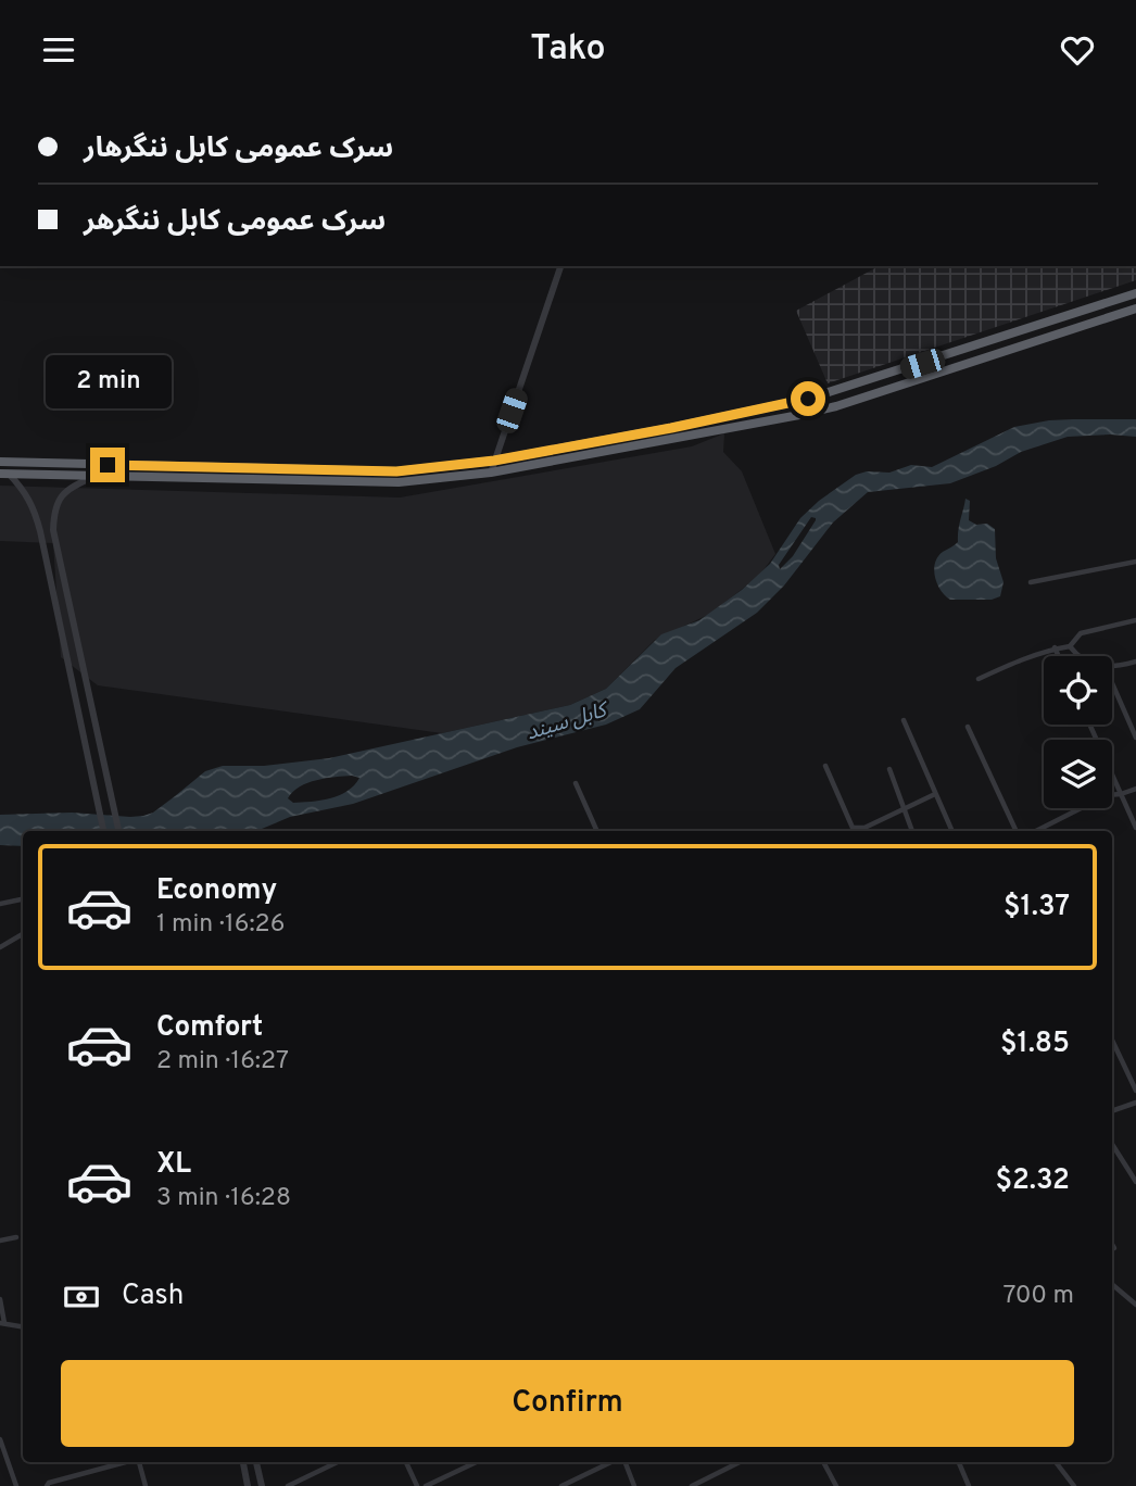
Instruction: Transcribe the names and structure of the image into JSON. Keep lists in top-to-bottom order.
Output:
{
  "water": ["کابل سيند"],
  "page": {
    "header": "Tako",
    "banner": ["سرک عمومی کابل ننگرهار", "سرک عمومی کابل ننگرهر"],
    "bubble": "2 min",
    "list": [
      {
        "name": "Economy",
        "note": "1 min · 16:26",
        "value": "$1.37"
      },
      {
        "name": "Comfort",
        "note": "2 min · 16:27",
        "value": "$1.85"
      },
      {
        "name": "XL",
        "note": "3 min · 16:28",
        "value": "$2.32"
      }
    ],
    "pay": ["Cash", "700 m"],
    "buttons": "Confirm"
  }
}
